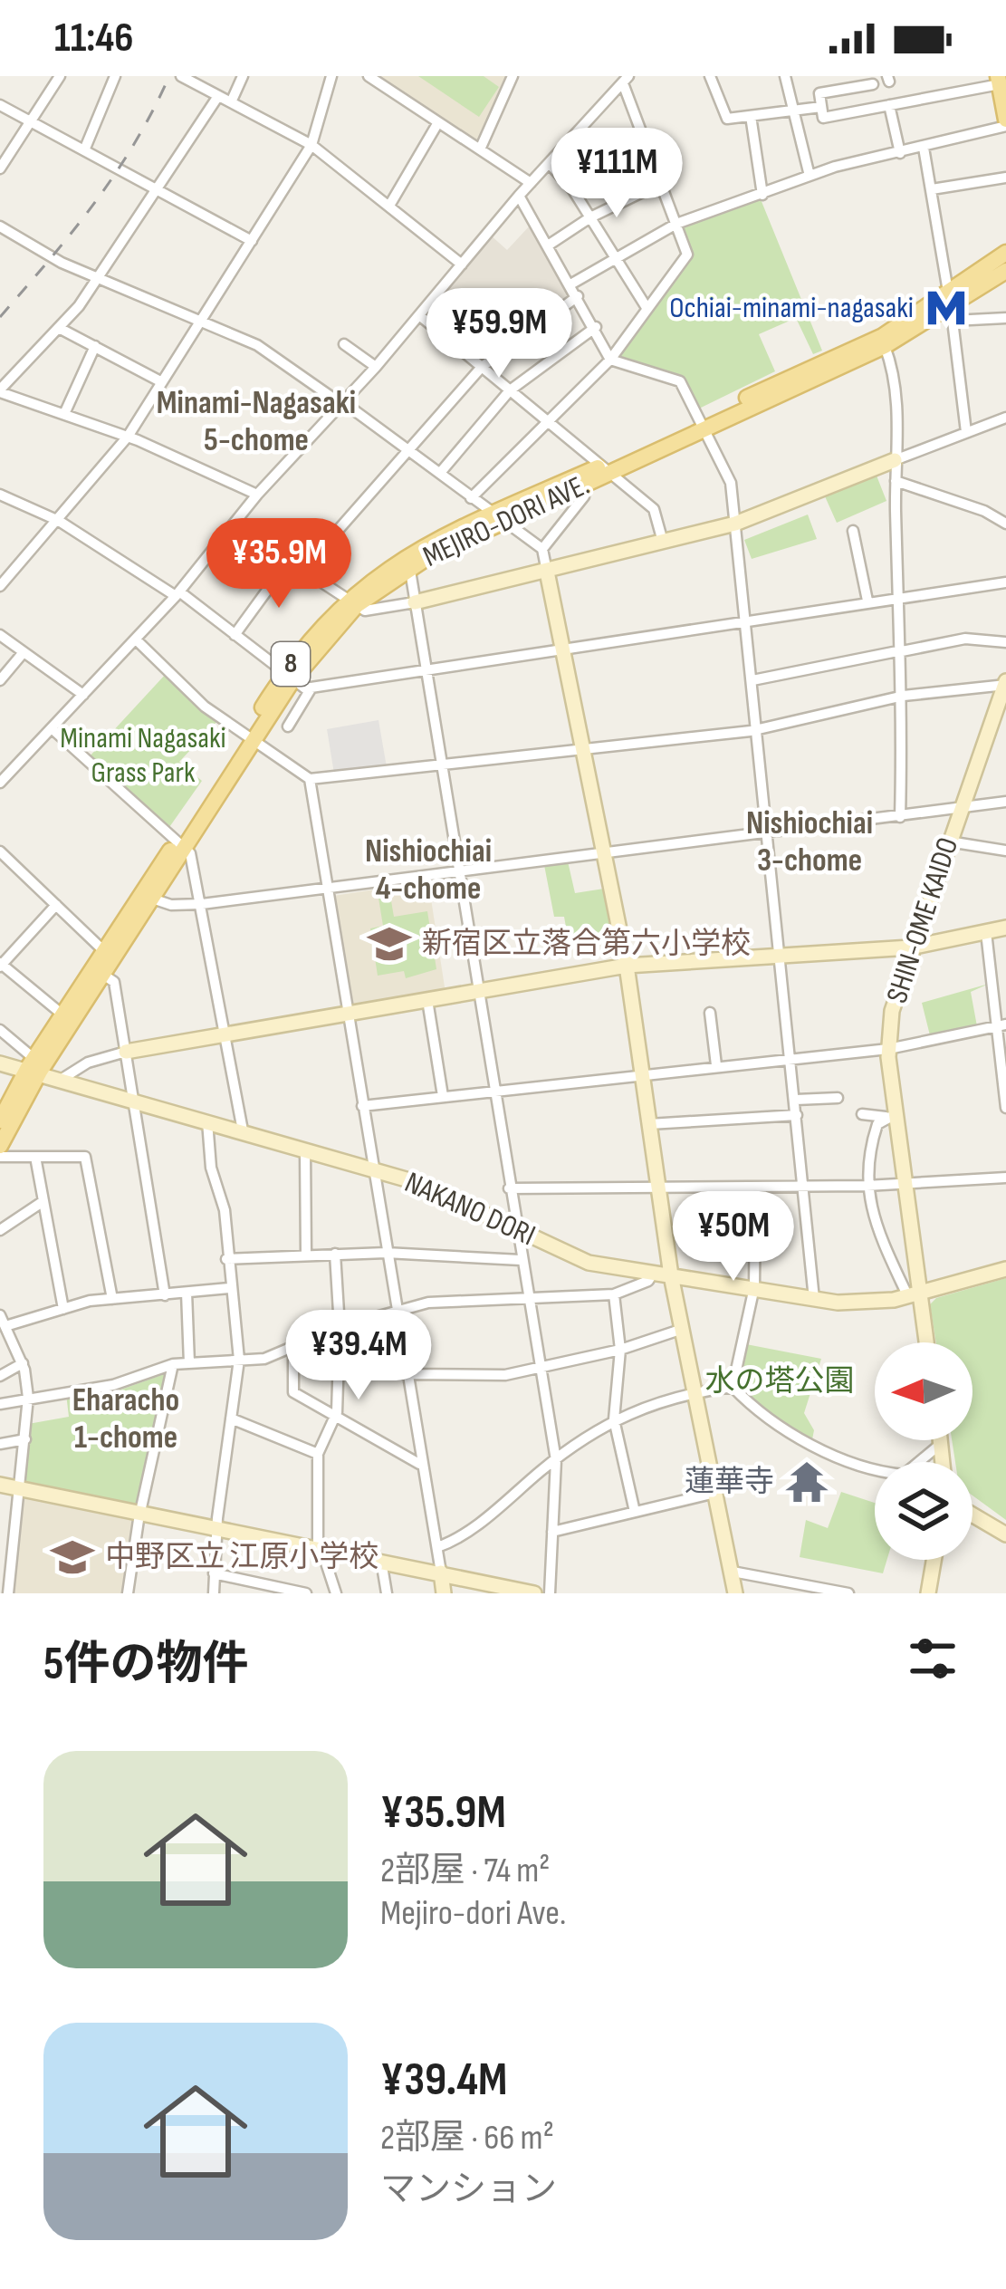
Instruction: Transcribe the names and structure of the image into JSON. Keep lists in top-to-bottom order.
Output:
{
  "streets": {
    "main road": ["MEJIRO-DORI AVE.", "8"],
    "street": ["SHIN-OME KAIDO", "NAKANO DORI"]
  },
  "crossings": [
    ["MEJIRO-DORI AVE.", "NAKANO DORI"],
    ["SHIN-OME KAIDO", "NAKANO DORI"]
  ],
  "districts": [
    "Minami-Nagasaki 5-chome",
    "Nishiochiai 3-chome",
    "Nishiochiai 4-chome",
    "Eharacho 1-chome"
  ],
  "parks": ["Minami Nagasaki Grass Park", "水の塔公園"],
  "places": {
    "metro station": ["Ochiai-minami-nagasaki"],
    "school or university": ["新宿区立落合第六小学校", "中野区立 江原小学校"],
    "temple": ["蓮華寺"]
  },
  "north": "left",
  "page": {
    "status": "11:46",
    "price": [
      "¥111M",
      "¥59.9M",
      "¥35.9M",
      "¥50M",
      "¥39.4M"
    ],
    "heading": "5件の物件",
    "list": [
      {
        "name": "¥35.9M",
        "note": "2部屋 · 74 m² · Mejiro-dori Ave."
      },
      {
        "name": "¥39.4M",
        "note": "2部屋 · 66 m² · マンション"
      }
    ]
  }
}
